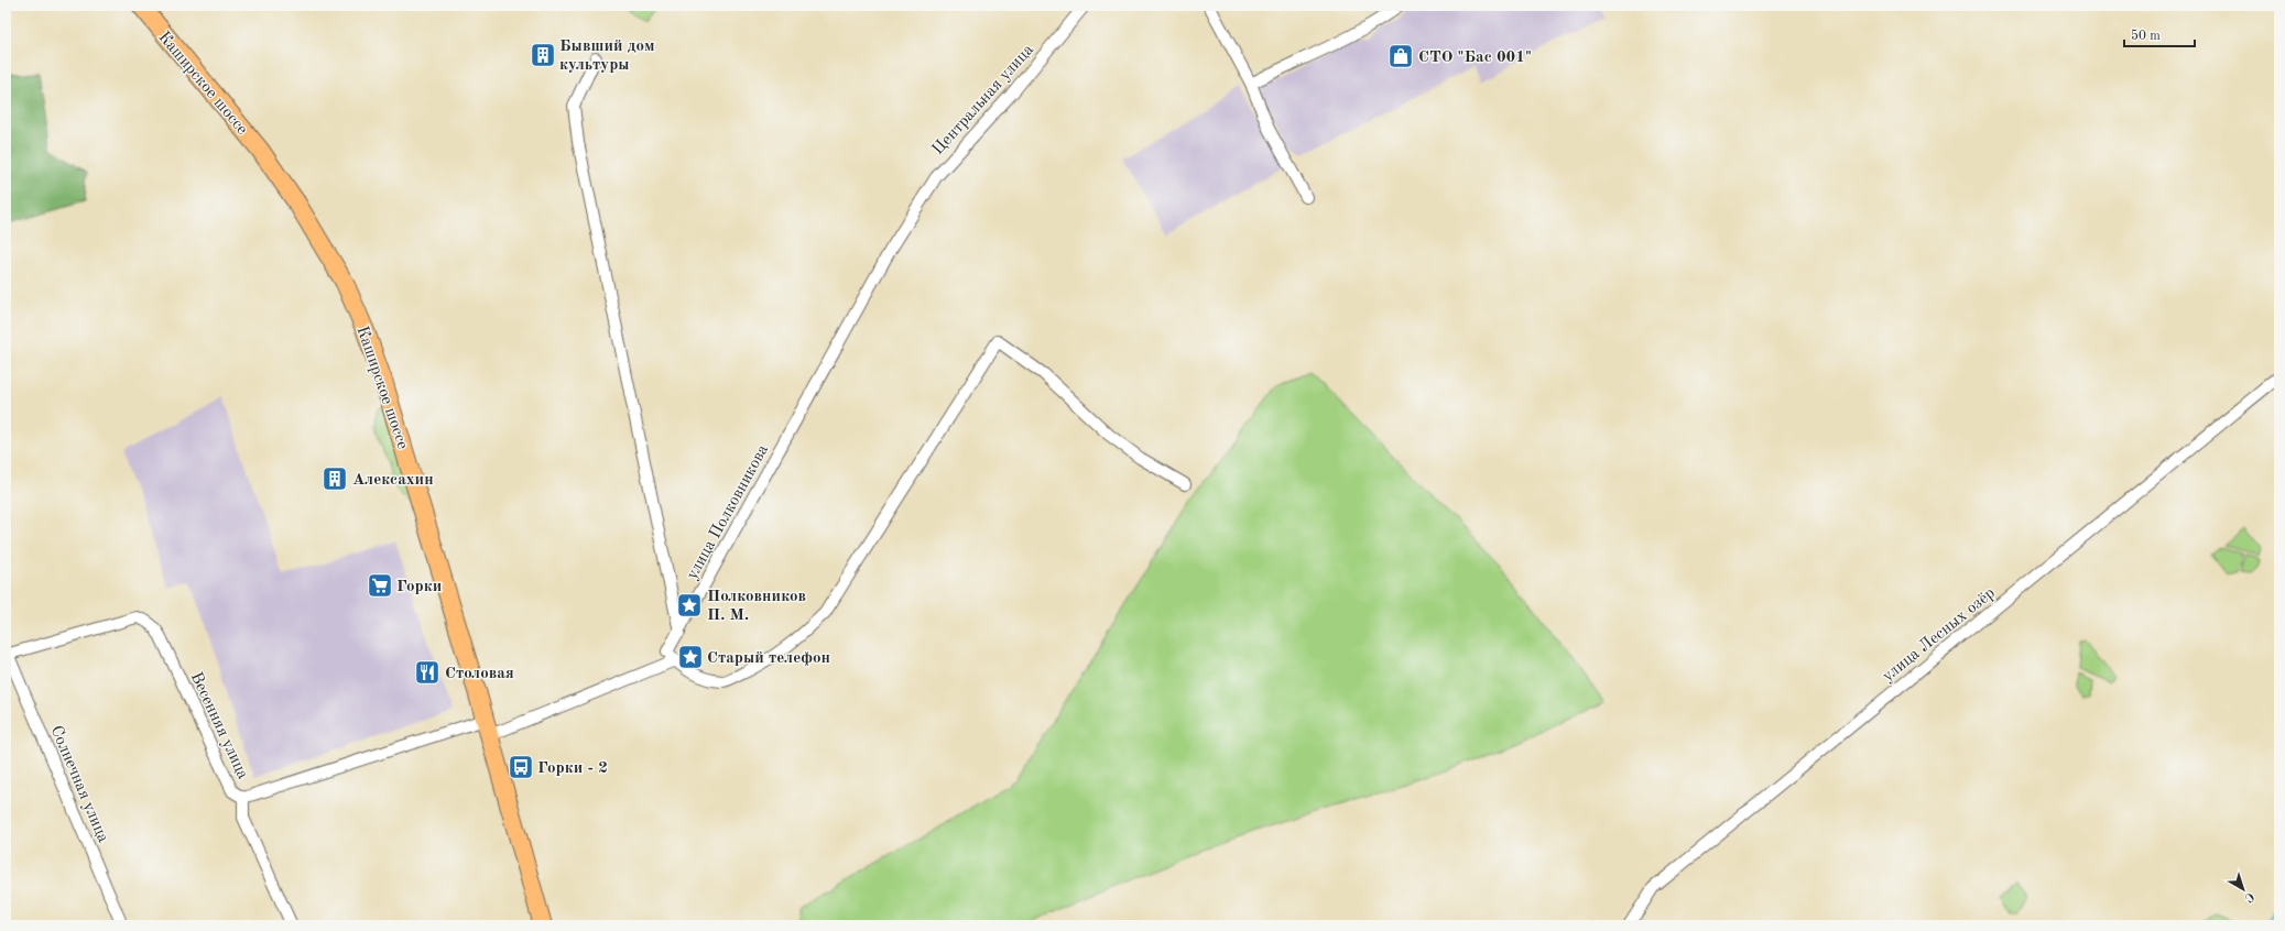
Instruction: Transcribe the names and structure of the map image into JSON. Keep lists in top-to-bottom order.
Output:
{
  "streets": {
    "main road": ["Каширское шоссе"],
    "street": [
      "Центральная улица",
      "улица Полковникова",
      "улица Лесных озёр",
      "Весенняя улица",
      "Солнечная улица"
    ]
  },
  "crossings": [
    ["Центральная улица", "улица Полковникова"],
    ["Весенняя улица", "Солнечная улица"]
  ],
  "places": {
    "building": ["Бывший дом культуры", "Алексахин"],
    "shop": ["СТО \"Бас 001\""],
    "supermarket": ["Горки"],
    "place": ["Полковников П. М.", "Старый телефон"],
    "restaurant": ["Столовая"],
    "bus stop": ["Горки - 2"]
  },
  "scale_bar": "50 m",
  "north": "bottom right"
}
